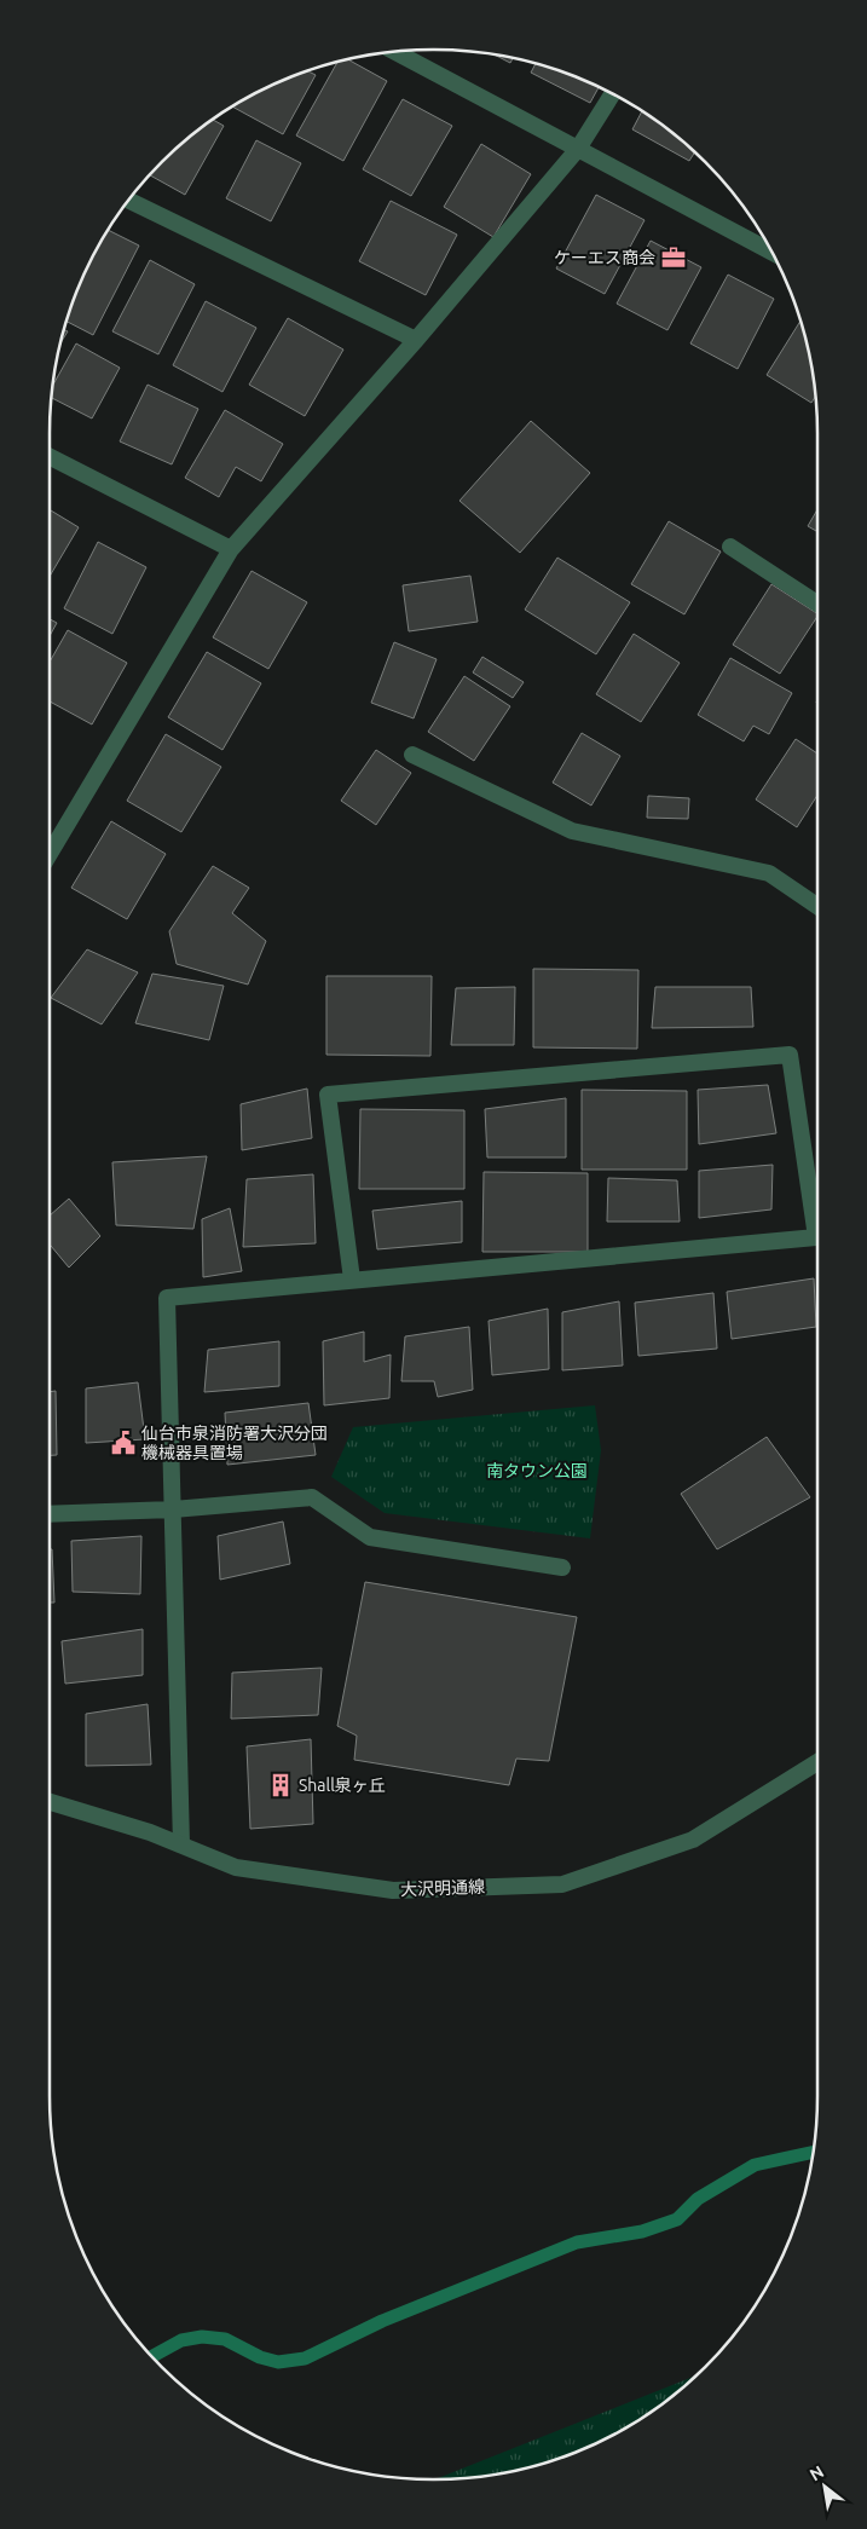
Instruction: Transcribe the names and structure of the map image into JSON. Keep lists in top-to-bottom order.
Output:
{
  "streets": {
    "street": ["大沢明通線"]
  },
  "parks": ["南タウン公園"],
  "places": {
    "office": ["ケーエス商会"],
    "public building": ["仙台市泉消防署大沢分団 機械器具置場"],
    "building": ["Shall泉ヶ丘"]
  },
  "north": "top left"
}
